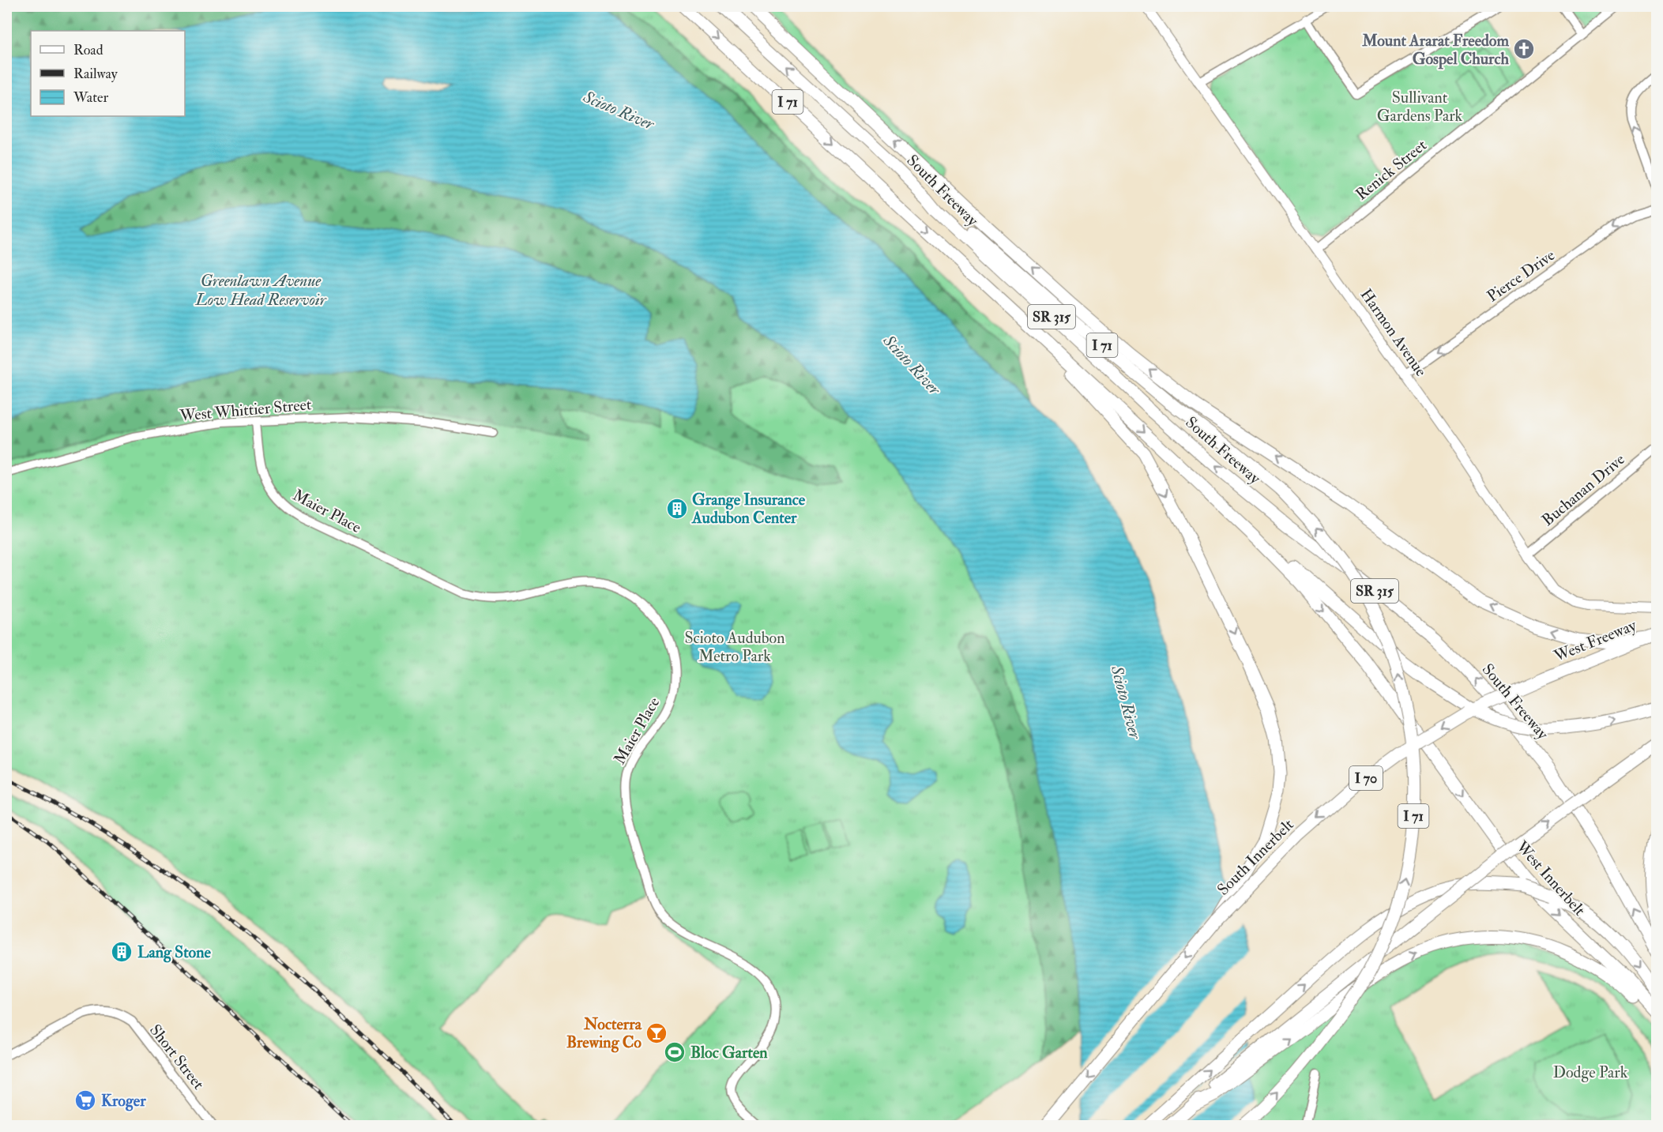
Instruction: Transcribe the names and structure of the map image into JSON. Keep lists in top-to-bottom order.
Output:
{
  "streets": {
    "highway": [
      "I 71",
      "South Freeway",
      "SR 315",
      "West Freeway",
      "I 70",
      "South Innerbelt",
      "West Innerbelt"
    ],
    "main road": ["Harmon Avenue"],
    "street": [
      "Renick Street",
      "Pierce Drive",
      "West Whittier Street",
      "Buchanan Drive",
      "Maier Place",
      "Short Street"
    ]
  },
  "crossings": [
    ["I 71", "South Freeway"],
    ["I 71", "SR 315"],
    ["I 71", "South Innerbelt"],
    ["Renick Street", "Harmon Avenue"],
    ["Pierce Drive", "Harmon Avenue"],
    ["SR 315", "West Innerbelt"],
    ["Harmon Avenue", "Buchanan Drive"],
    ["West Whittier Street", "Maier Place"],
    ["West Freeway", "South Innerbelt"]
  ],
  "one_way": ["Pierce Drive", "South Innerbelt", "West Innerbelt"],
  "water": ["Scioto River", "Greenlawn Avenue Low Head Reservoir"],
  "parks": ["Sullivant Gardens Park", "Scioto Audubon Metro Park", "Dodge Park"],
  "places": {
    "church": ["Mount Ararat Freedom Gospel Church"],
    "building": ["Grange Insurance Audubon Center", "Lang Stone"],
    "bar": ["Nocterra Brewing Co"],
    "sports": ["Bloc Garten"],
    "supermarket": ["Kroger"]
  },
  "legend": ["Road", "Railway", "Water"]
}
